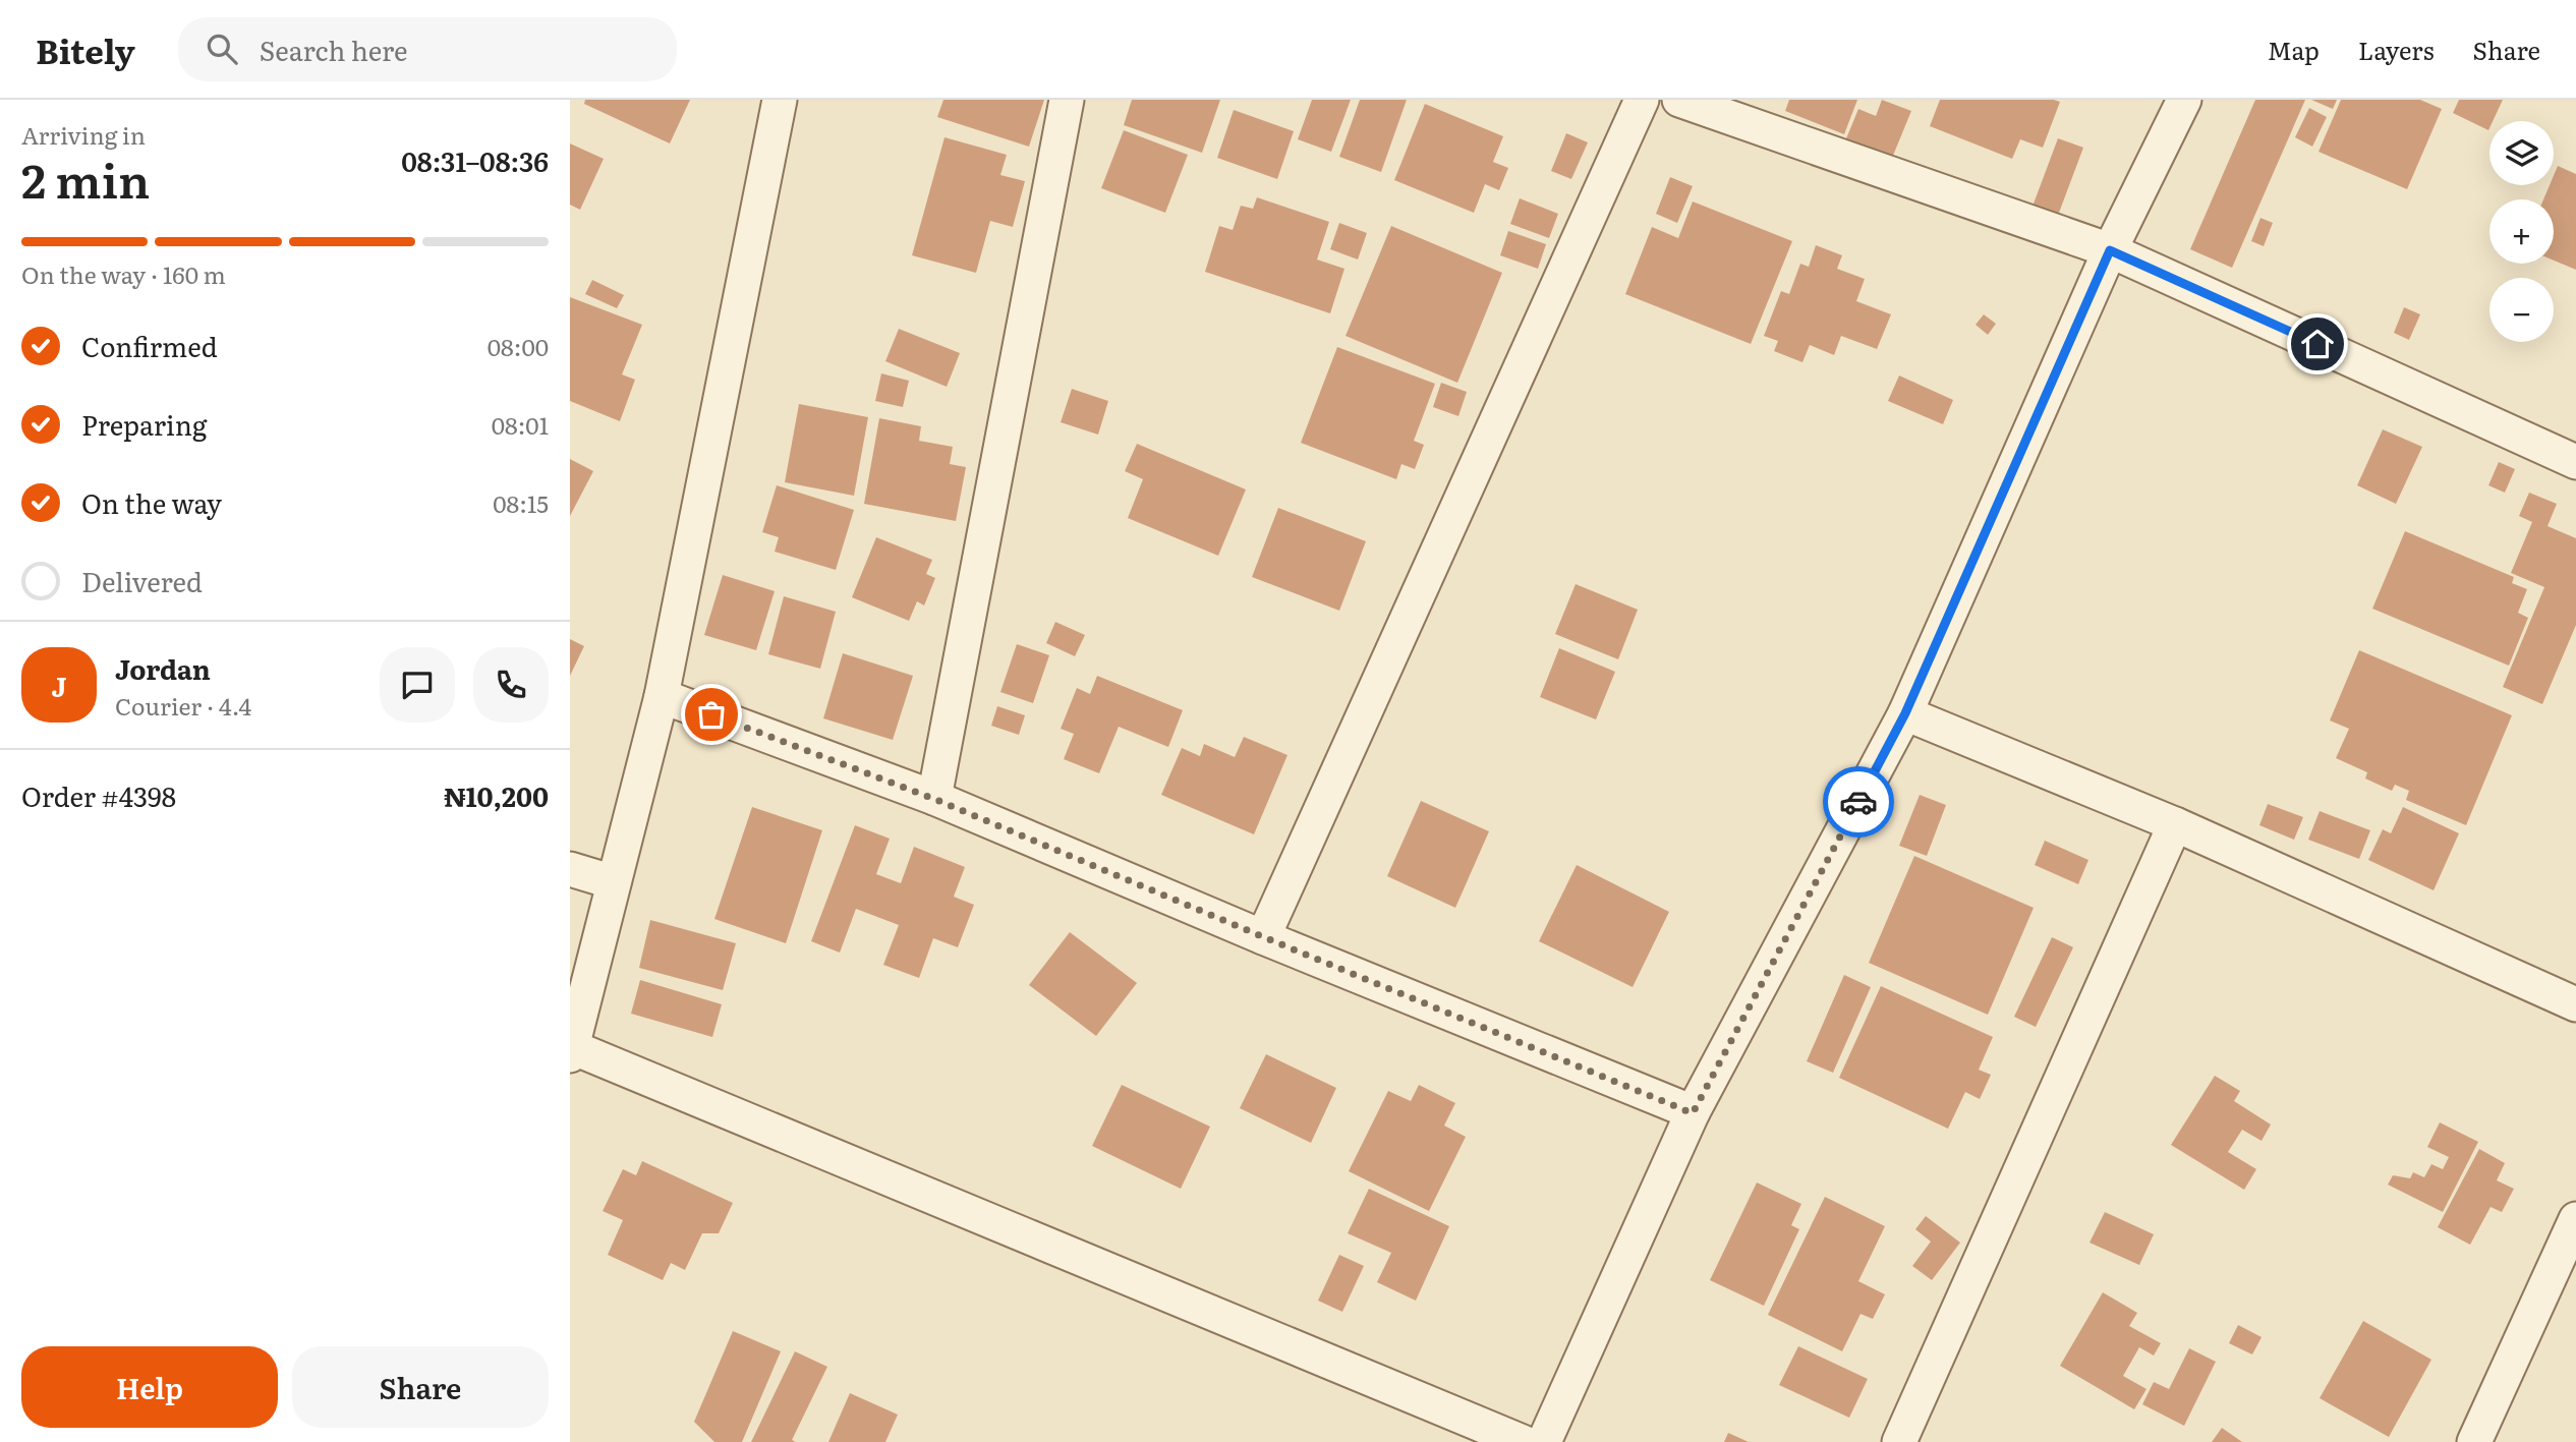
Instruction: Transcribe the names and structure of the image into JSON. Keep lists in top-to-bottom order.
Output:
{
  "page": {
    "header": "Bitely",
    "search": "Search here",
    "nav": ["Map", "Layers", "Share"],
    "heading": ["2 min", "Arriving in", "08:31–08:36"],
    "panel": [
      "Jordan",
      "Courier · 4.4",
      "Order #4398",
      "₦10,200"
    ],
    "map_buttons": ["+", "−"],
    "bar": "On the way · 160 m",
    "list": [
      ["Confirmed", "08:00"],
      ["Preparing", "08:01"],
      ["On the way", "08:15"],
      "Delivered"
    ],
    "round": "J",
    "buttons": ["Help", "Share"]
  }
}
